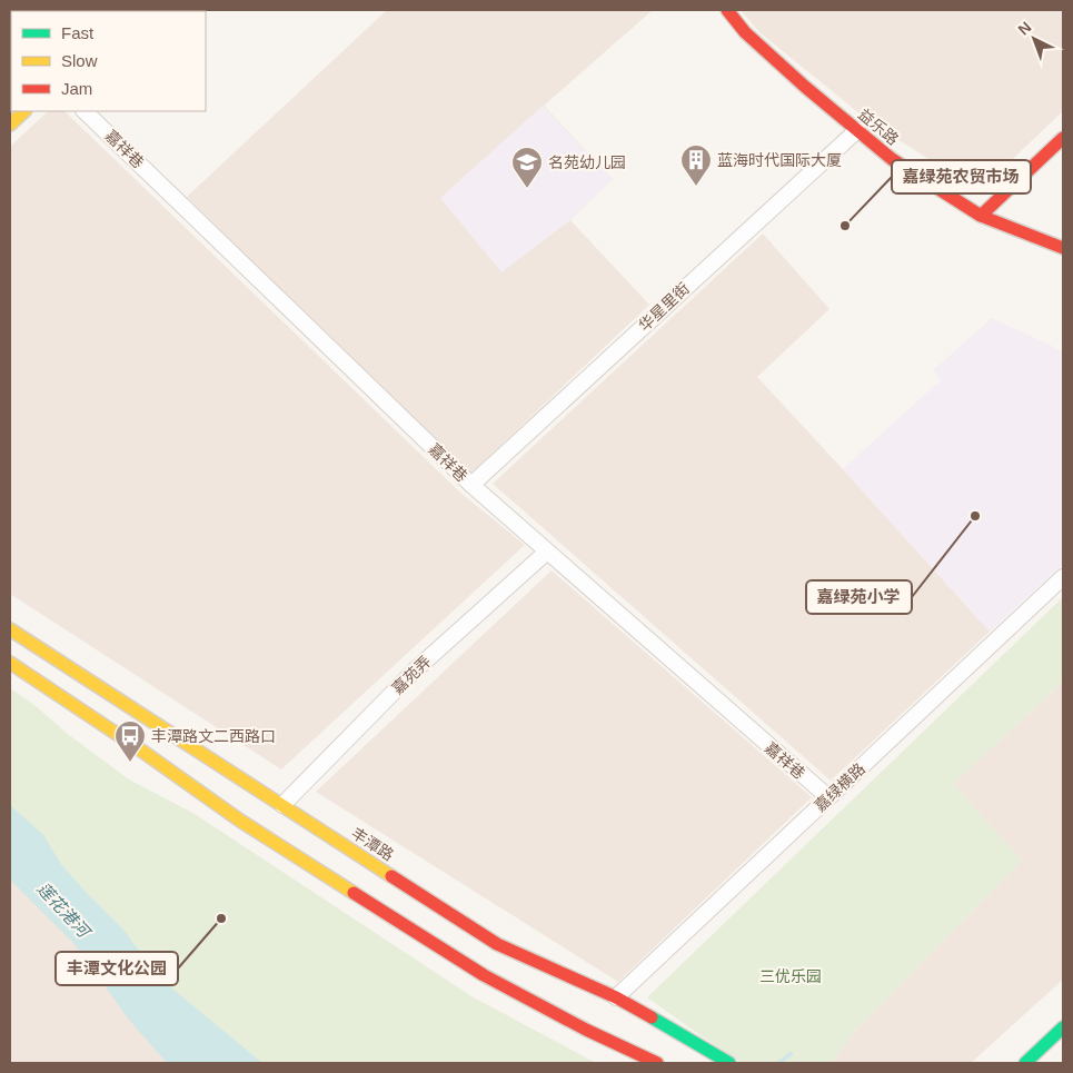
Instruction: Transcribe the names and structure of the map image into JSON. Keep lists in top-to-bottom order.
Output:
{
  "streets": {
    "main road": ["益乐路", "丰潭路"],
    "street": [
      "嘉祥巷",
      "华星里街",
      "嘉苑弄",
      "嘉绿横路"
    ]
  },
  "crossings": [
    ["益乐路", "华星里街"],
    ["嘉祥巷", "华星里街"],
    ["嘉祥巷", "嘉苑弄"],
    ["嘉祥巷", "嘉绿横路"],
    ["嘉苑弄", "丰潭路"],
    ["嘉绿横路", "丰潭路"]
  ],
  "water": ["莲花港河"],
  "parks": ["三优乐园"],
  "places": {
    "building": ["蓝海时代国际大厦"],
    "school or university": ["名苑幼儿园"],
    "other": ["嘉绿苑农贸市场", "嘉绿苑小学", "丰潭文化公园"],
    "bus stop": ["丰潭路文二西路口"]
  },
  "legend": ["Fast", "Slow", "Jam"],
  "north": "top left"
}
